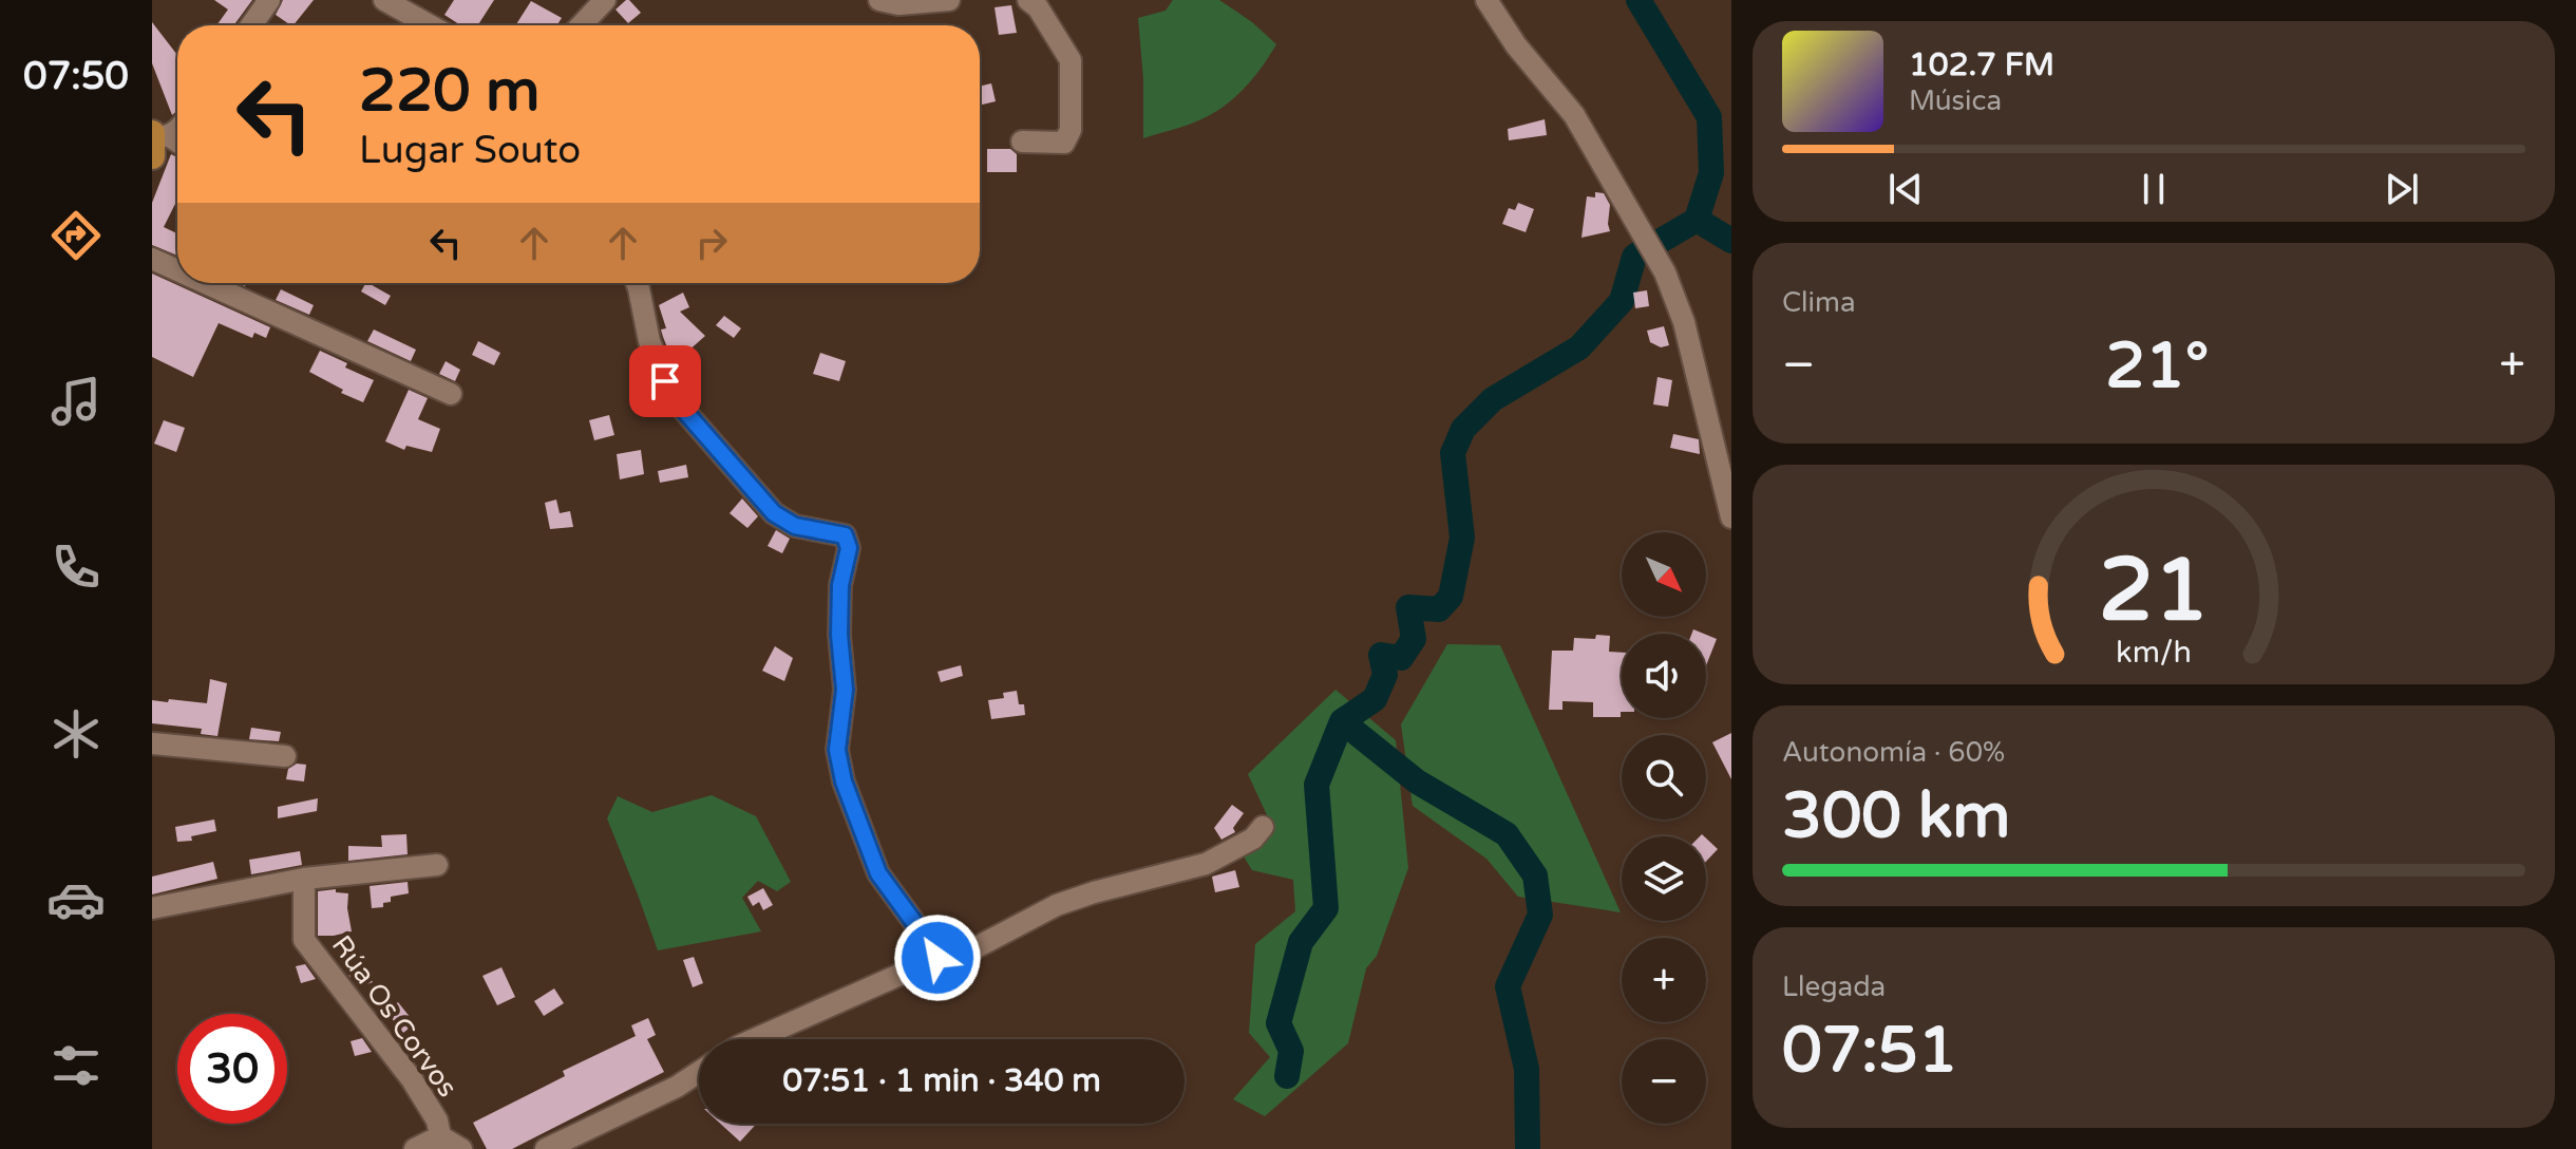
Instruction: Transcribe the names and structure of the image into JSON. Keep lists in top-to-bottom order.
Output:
{
  "streets": {
    "street": ["Rúa Os Corvos"]
  },
  "north": "bottom right",
  "page": {
    "tabs": "07:50",
    "turn": ["220 m", "Lugar Souto"],
    "song": ["102.7 FM", "Música"],
    "tile": [
      "Clima",
      ["Autonomía · 60%", "300 km"],
      ["Llegada", "07:51"]
    ],
    "heat": ["−", "21°", "+"],
    "map_buttons": ["+", "−"],
    "limit": "30",
    "trip": "07:51 · 1 min · 340 m",
    "gauge": ["21", "km/h"]
  }
}
